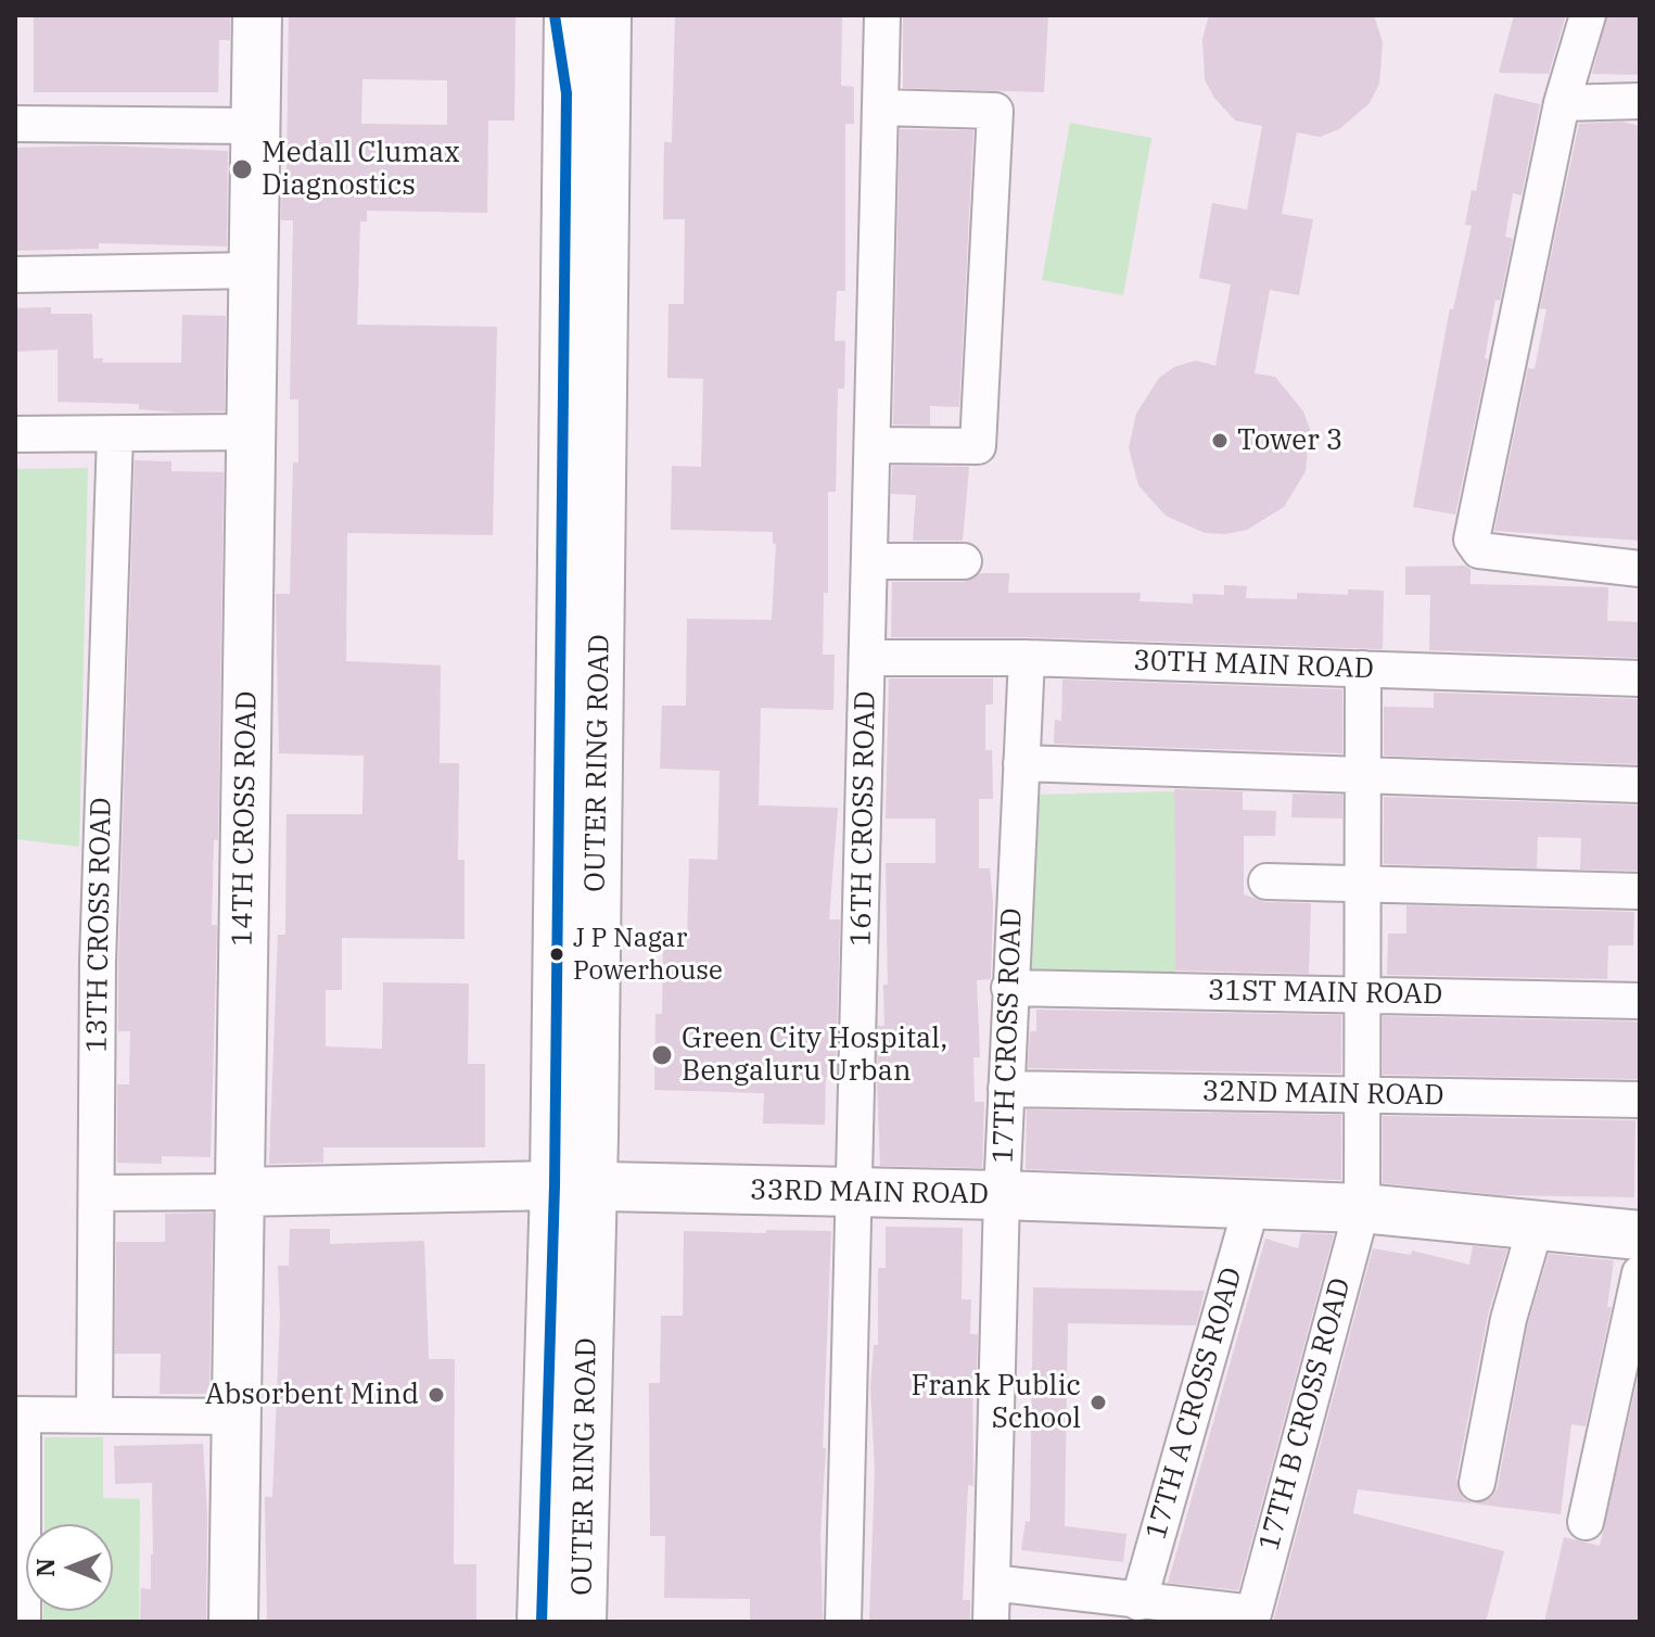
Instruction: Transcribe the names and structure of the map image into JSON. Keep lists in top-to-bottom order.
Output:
{
  "streets": {
    "main road": ["OUTER RING ROAD", "14TH CROSS ROAD", "33RD MAIN ROAD"],
    "street": [
      "30TH MAIN ROAD",
      "16TH CROSS ROAD",
      "13TH CROSS ROAD",
      "31ST MAIN ROAD",
      "17TH CROSS ROAD",
      "32ND MAIN ROAD",
      "17TH A CROSS ROAD",
      "17TH B CROSS ROAD"
    ]
  },
  "crossings": [
    ["30TH MAIN ROAD", "16TH CROSS ROAD"],
    ["30TH MAIN ROAD", "17TH CROSS ROAD"],
    ["30TH MAIN ROAD", "17TH B CROSS ROAD"],
    ["OUTER RING ROAD", "33RD MAIN ROAD"],
    ["14TH CROSS ROAD", "33RD MAIN ROAD"],
    ["16TH CROSS ROAD", "33RD MAIN ROAD"],
    ["13TH CROSS ROAD", "33RD MAIN ROAD"],
    ["31ST MAIN ROAD", "17TH CROSS ROAD"],
    ["31ST MAIN ROAD", "17TH B CROSS ROAD"],
    ["17TH CROSS ROAD", "32ND MAIN ROAD"],
    ["17TH CROSS ROAD", "33RD MAIN ROAD"],
    ["32ND MAIN ROAD", "17TH B CROSS ROAD"],
    ["33RD MAIN ROAD", "17TH A CROSS ROAD"],
    ["33RD MAIN ROAD", "17TH B CROSS ROAD"]
  ],
  "places": [
    "Medall Clumax Diagnostics",
    "Tower 3",
    "J P Nagar Powerhouse",
    "Green City Hospital, Bengaluru Urban",
    "Absorbent Mind",
    "Frank Public School"
  ],
  "north": "left"
}
